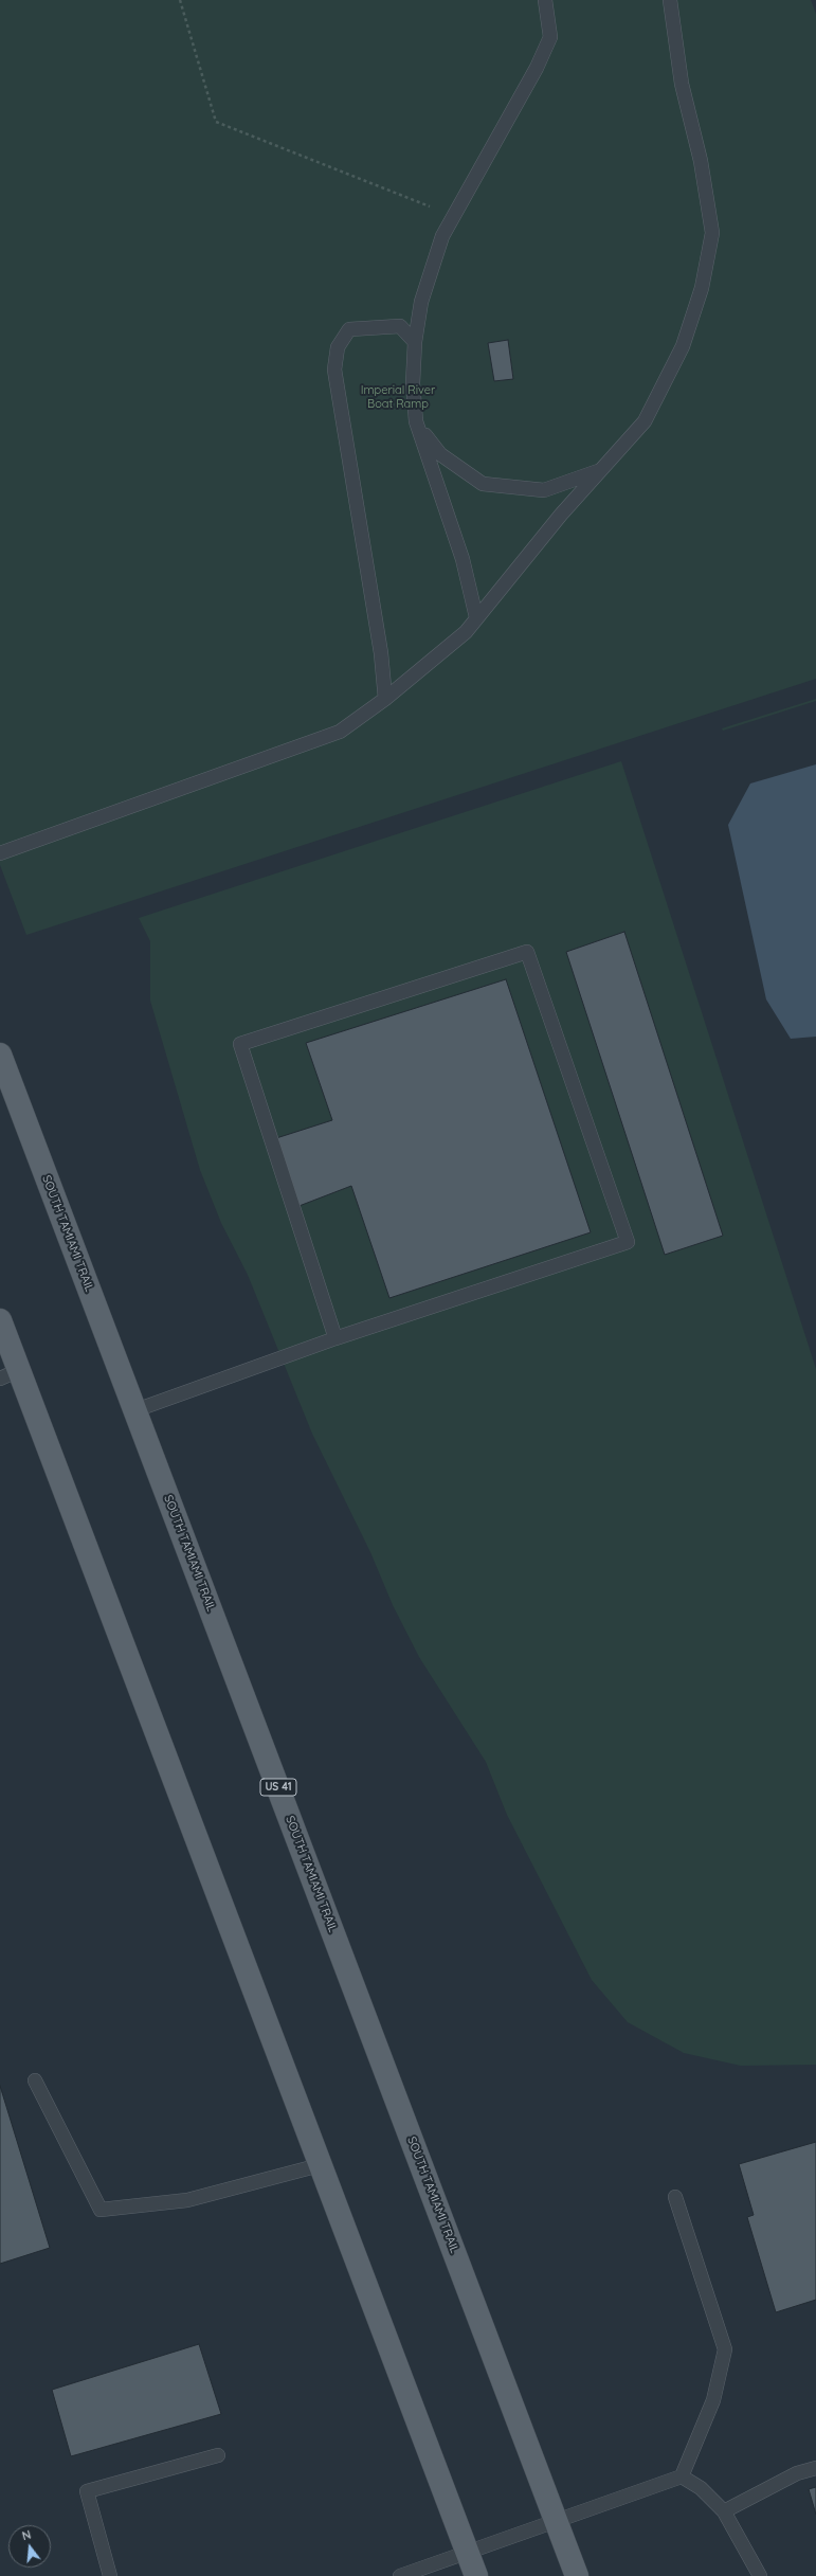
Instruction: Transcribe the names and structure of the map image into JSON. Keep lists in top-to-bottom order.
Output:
{
  "streets": {
    "main road": ["SOUTH TAMIAMI TRAIL", "US 41"]
  },
  "parks": ["Imperial River Boat Ramp"],
  "north": "top"
}
